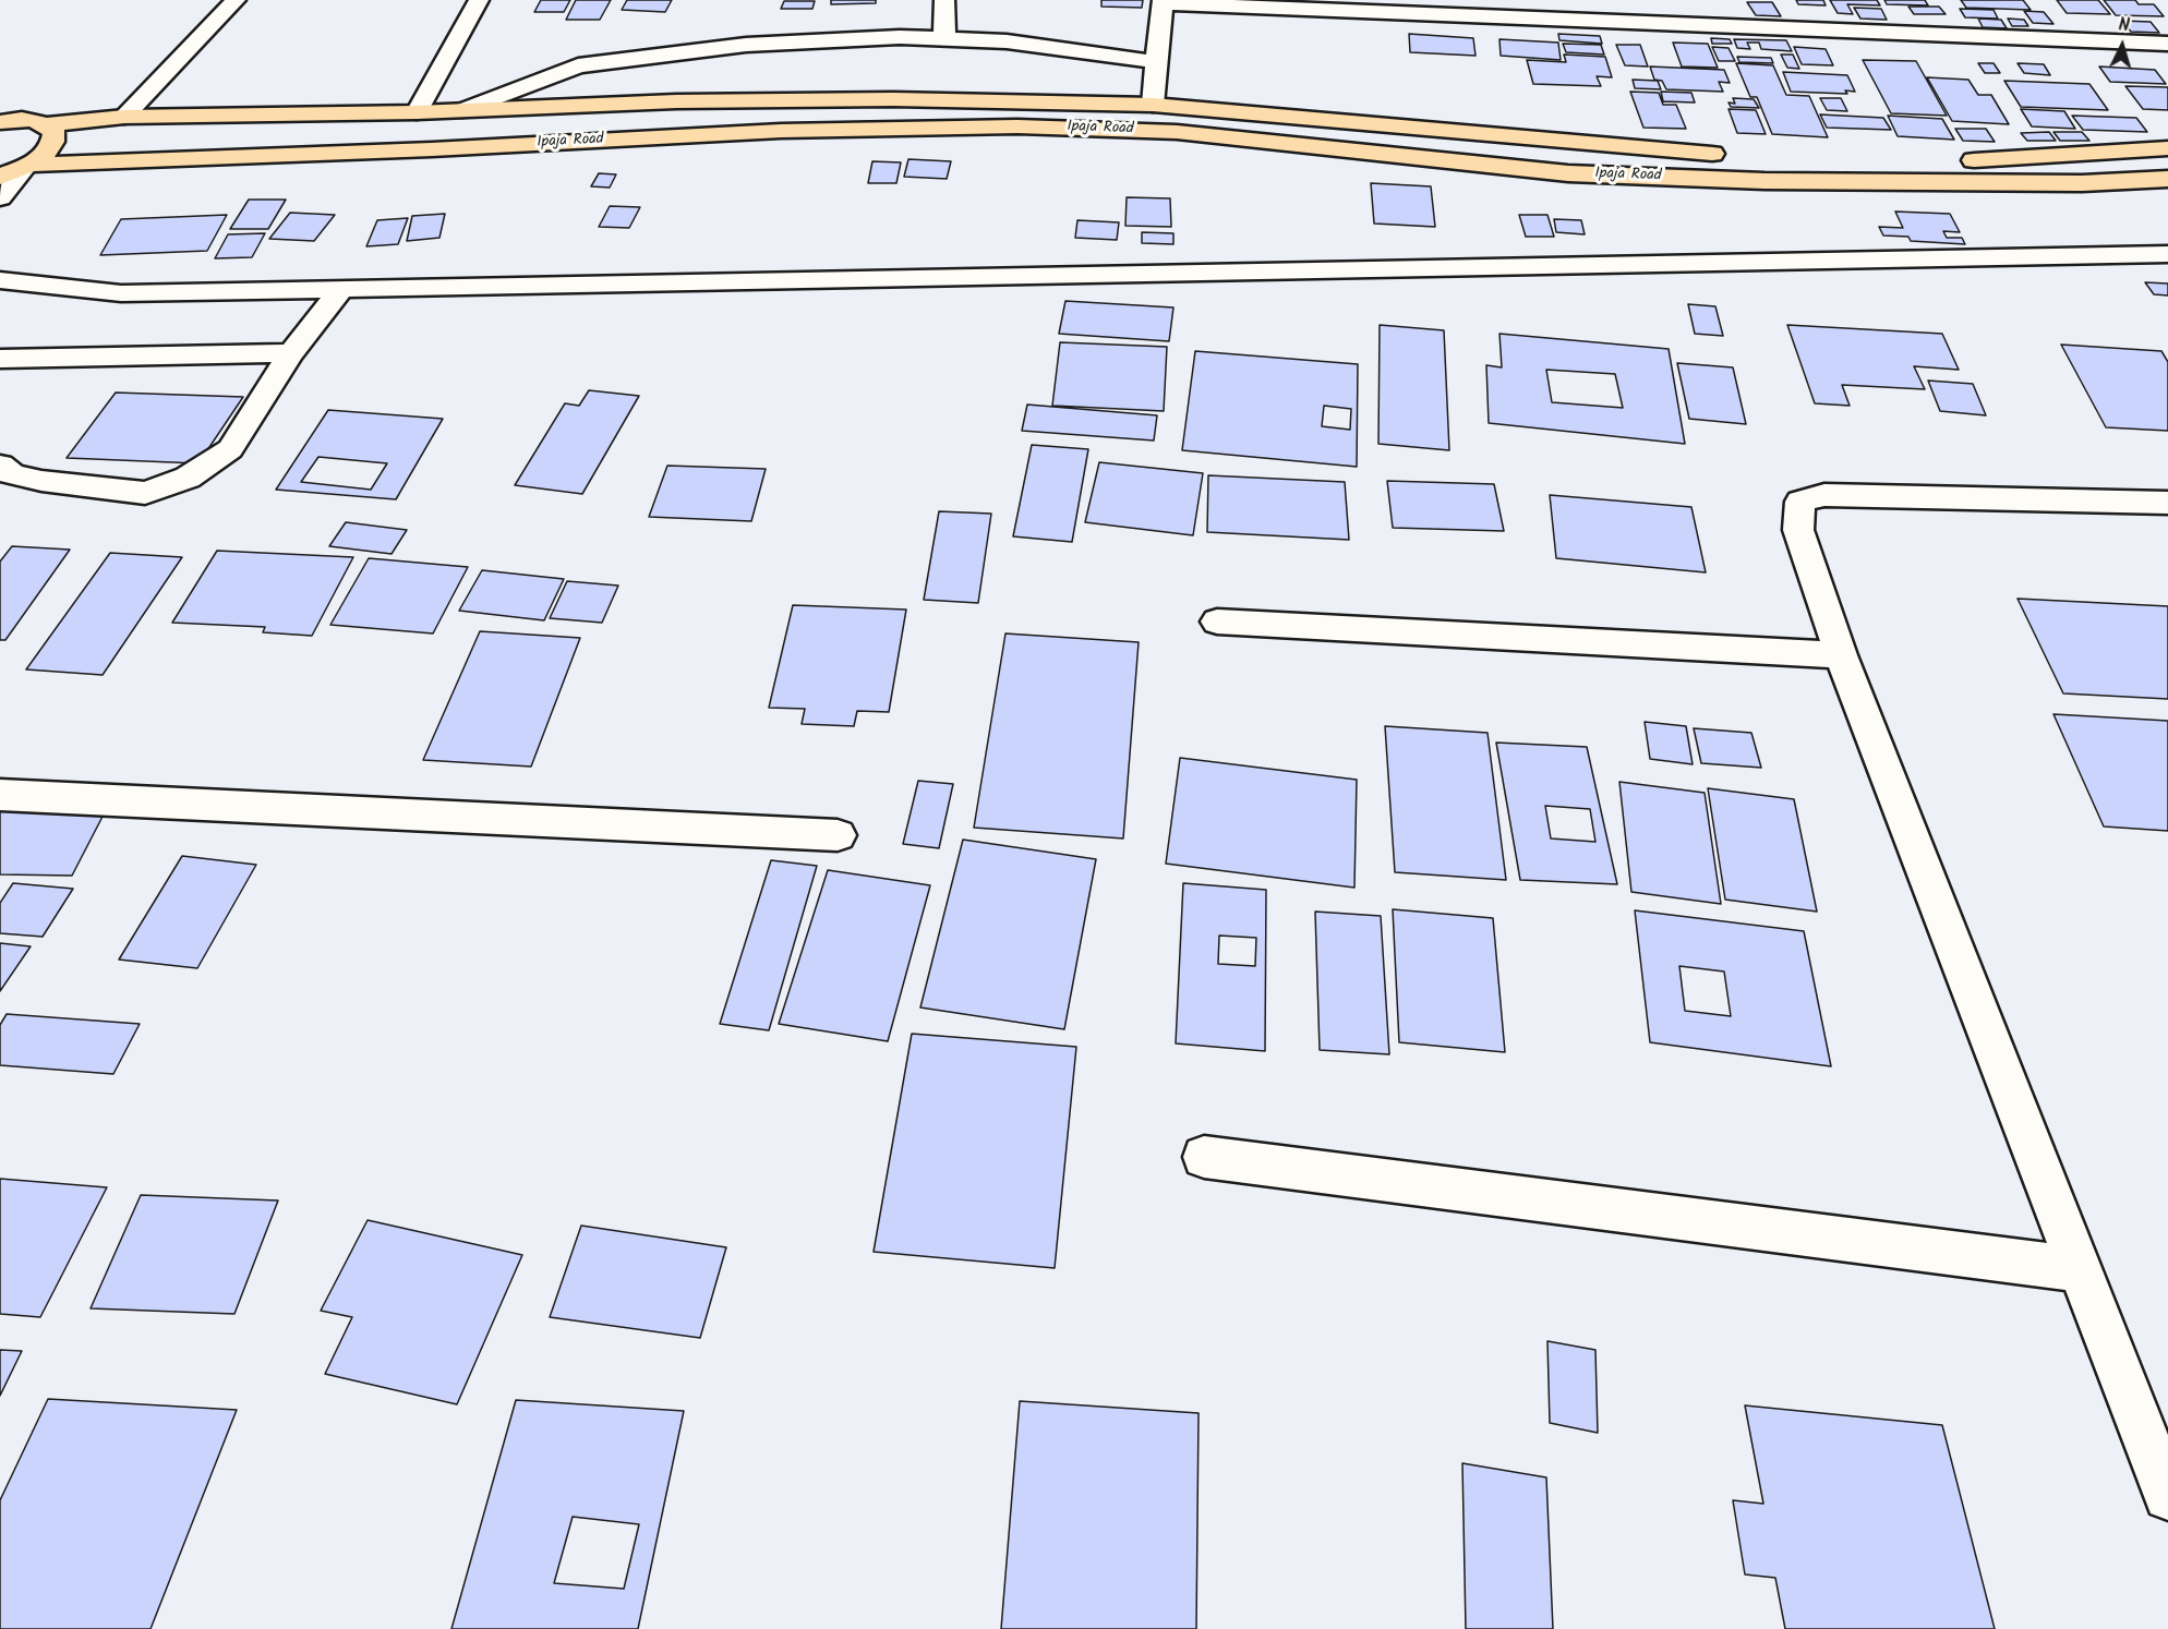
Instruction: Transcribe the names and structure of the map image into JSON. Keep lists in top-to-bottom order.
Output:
{
  "streets": {
    "main road": ["Ipaja Road"]
  },
  "north": "top"
}
